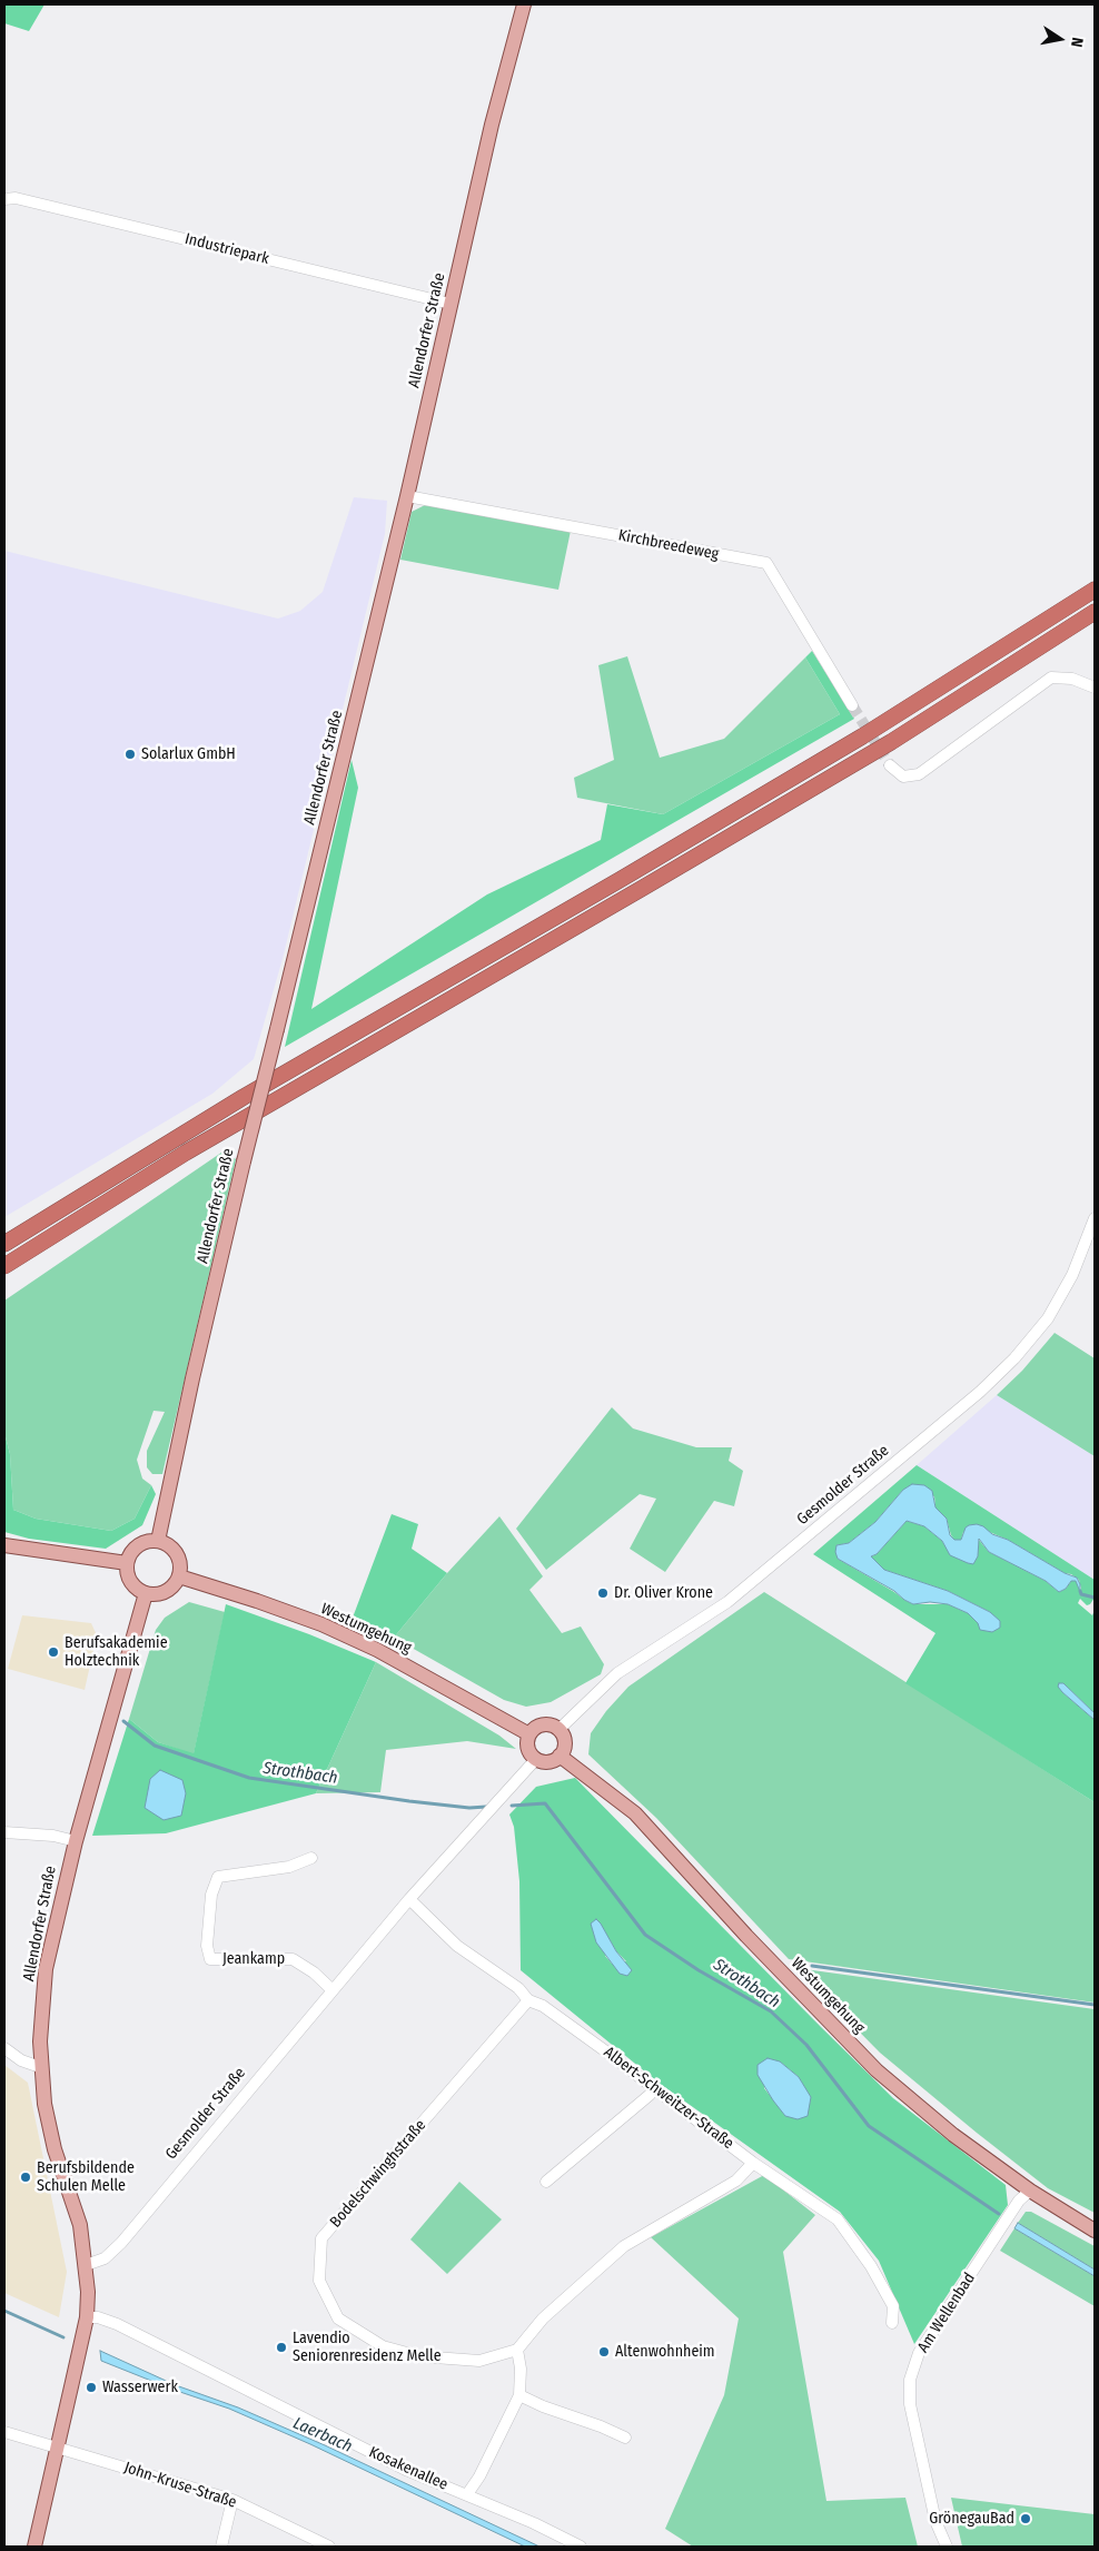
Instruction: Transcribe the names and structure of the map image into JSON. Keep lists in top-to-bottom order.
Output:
{
  "streets": {
    "main road": ["Allendorfer Straße", "Westumgehung"],
    "street": [
      "Industriepark",
      "Kirchbreedeweg",
      "Gesmolder Straße",
      "Jeankamp",
      "Albert-Schweitzer-Straße",
      "Bodelschwinghstraße",
      "Am Wellenbad",
      "Kosakenallee",
      "John-Kruse-Straße"
    ]
  },
  "crossings": [
    ["Industriepark", "Allendorfer Straße"],
    ["Allendorfer Straße", "Kirchbreedeweg"],
    ["Allendorfer Straße", "Gesmolder Straße"],
    ["Allendorfer Straße", "Westumgehung"],
    ["Gesmolder Straße", "Westumgehung"],
    ["Gesmolder Straße", "Jeankamp"],
    ["Gesmolder Straße", "Albert-Schweitzer-Straße"],
    ["Westumgehung", "Am Wellenbad"],
    ["Albert-Schweitzer-Straße", "Bodelschwinghstraße"]
  ],
  "water": ["Strothbach", "Laerbach"],
  "places": [
    "Solarlux GmbH",
    "Dr. Oliver Krone",
    "Berufsakademie Holztechnik",
    "Berufsbildende Schulen Melle",
    "Lavendio Seniorenresidenz Melle",
    "Altenwohnheim",
    "Wasserwerk",
    "GrönegauBad"
  ],
  "north": "right"
}
